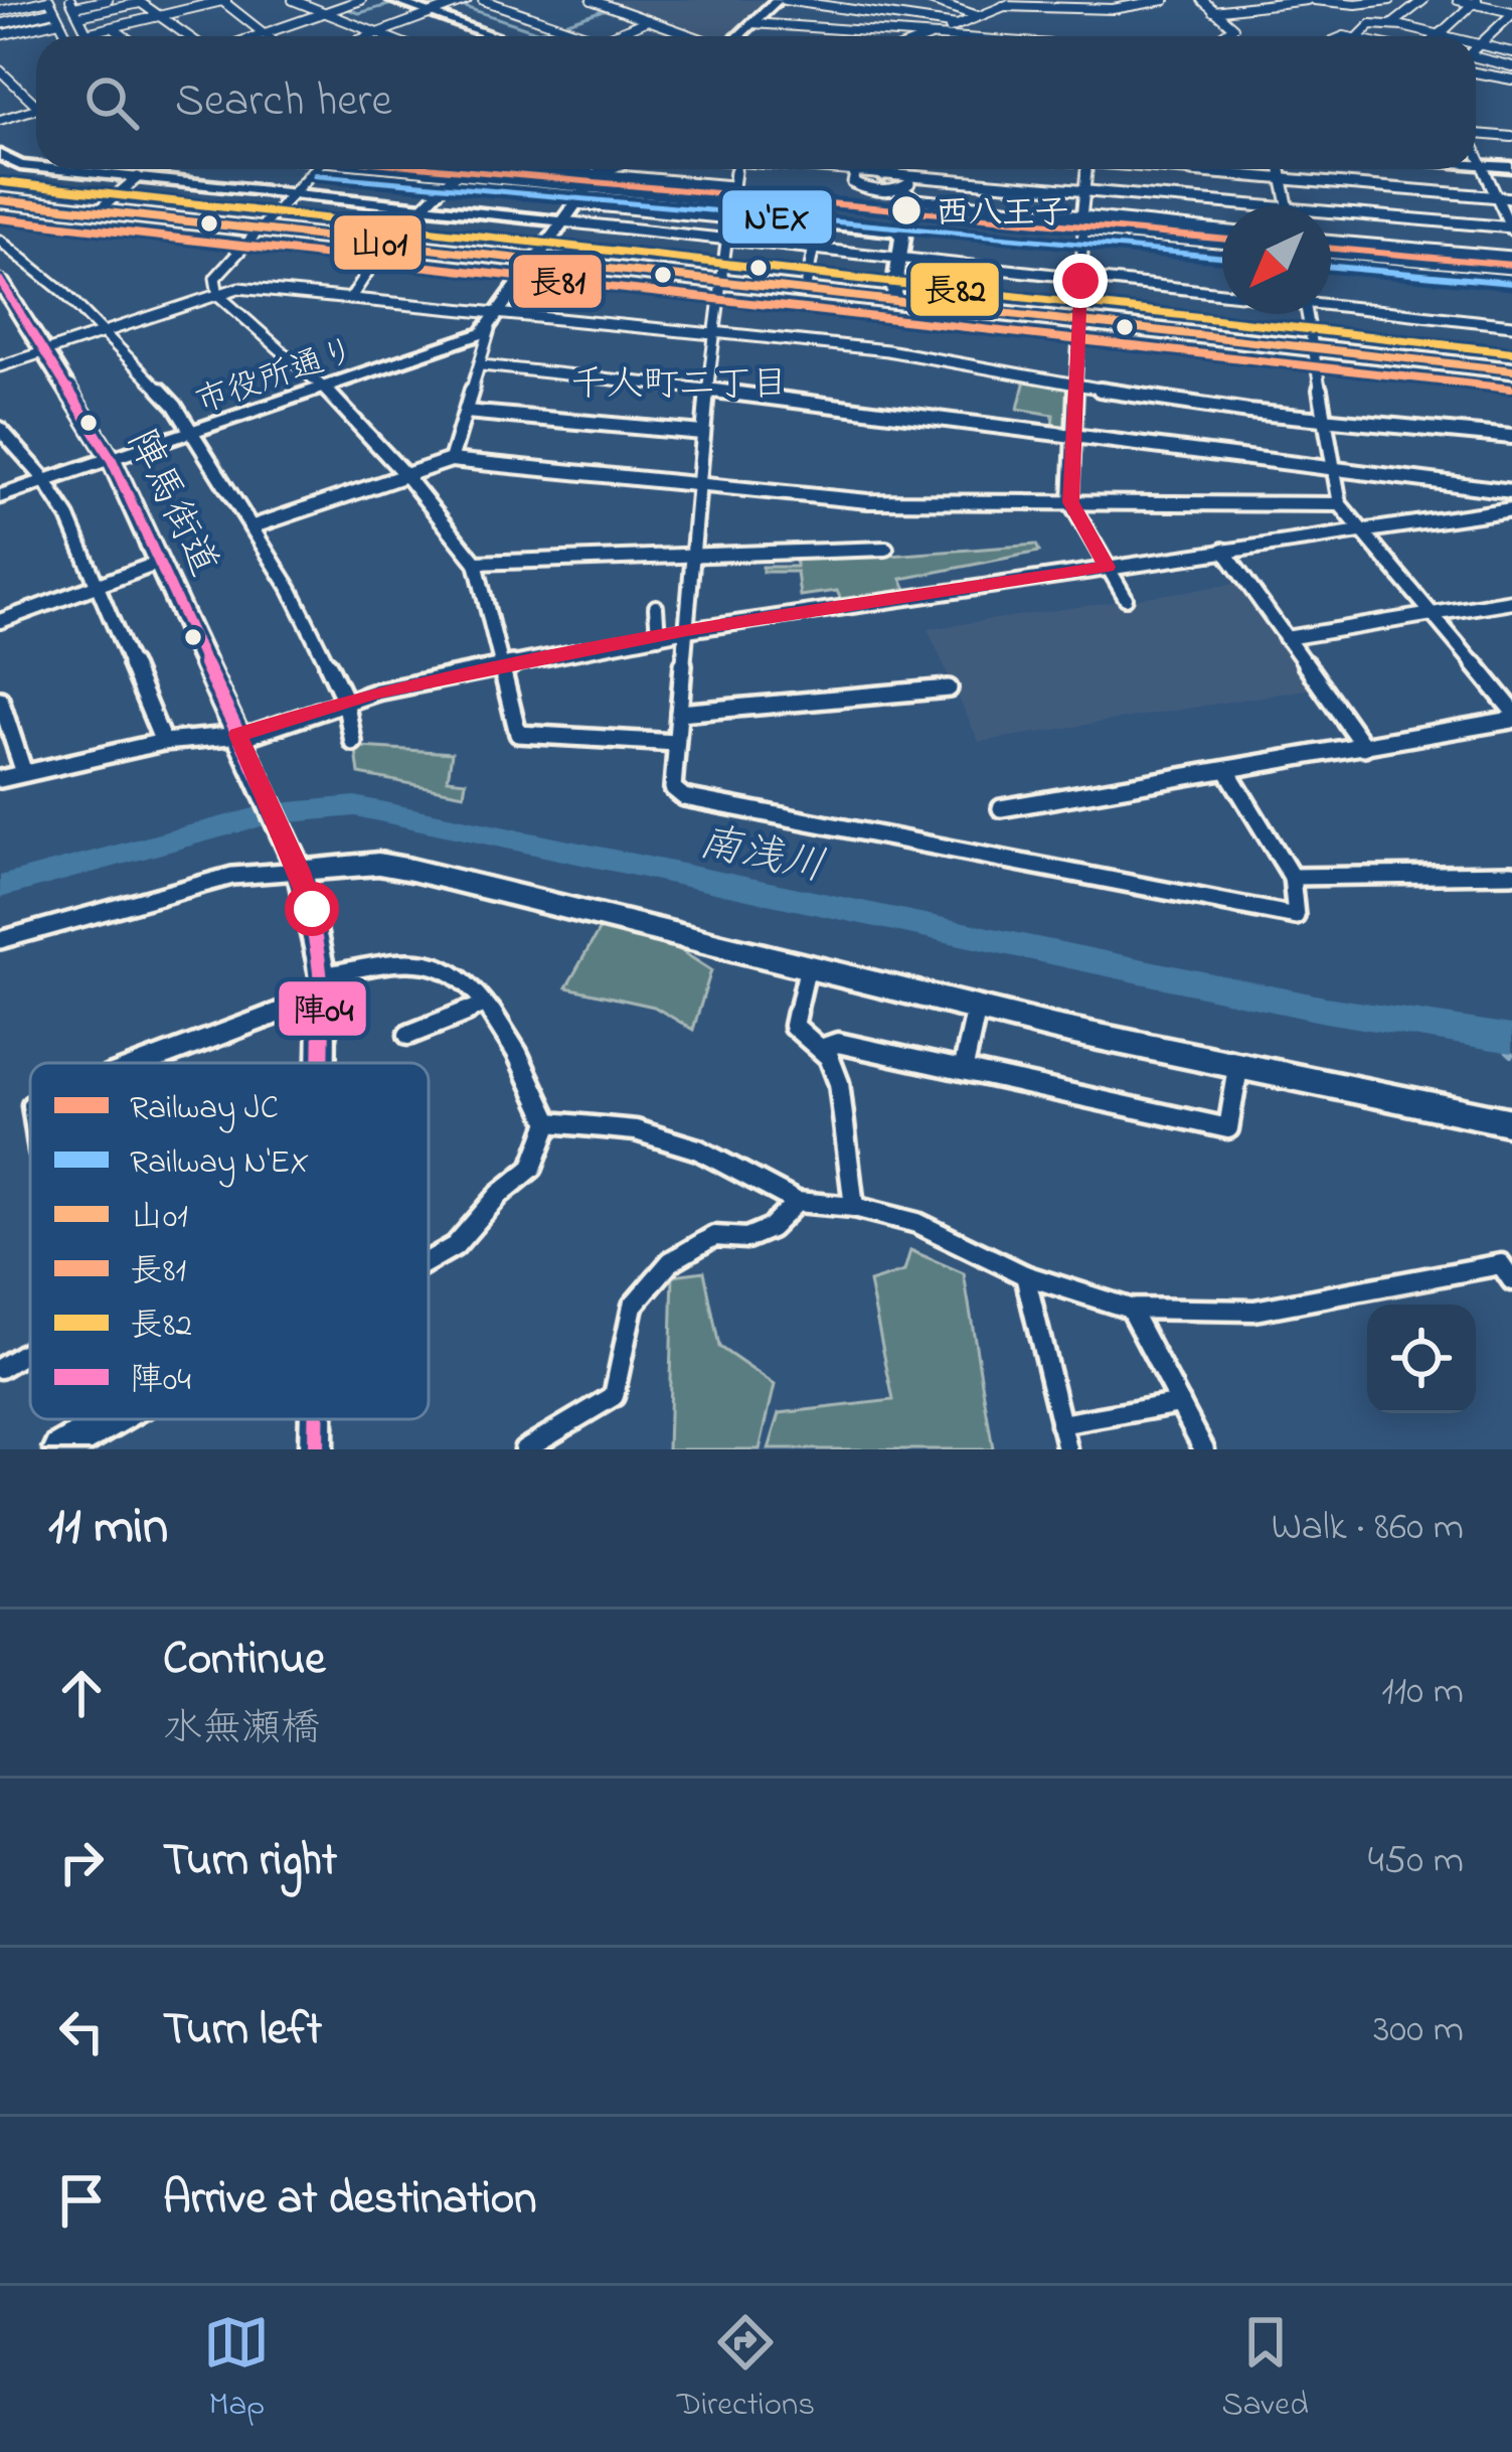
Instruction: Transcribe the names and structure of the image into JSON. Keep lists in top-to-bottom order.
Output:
{
  "streets": {
    "street": ["市役所通り", "陣馬街道"]
  },
  "crossings": [
    ["市役所通り", "陣馬街道"]
  ],
  "districts": ["千人町二丁目"],
  "water": ["南浅川"],
  "places": ["西八王子"],
  "lines": [
    "rail line JC",
    "rail line N'EX",
    "transit line 長82",
    "transit line 山01",
    "transit line 長81",
    "transit line 陣04"
  ],
  "legend": [
    "Railway JC",
    "Railway N'EX",
    "山01",
    "長81",
    "長82",
    "陣04"
  ],
  "north": "bottom left",
  "page": {
    "search": "Search here",
    "heading": ["11 min", "Walk · 860 m"],
    "list": [
      ["Continue", "水無瀬橋", "110 m"],
      ["Turn right", "450 m"],
      ["Turn left", "300 m"],
      "Arrive at destination"
    ],
    "nav": ["Map", "Directions", "Saved"]
  }
}
